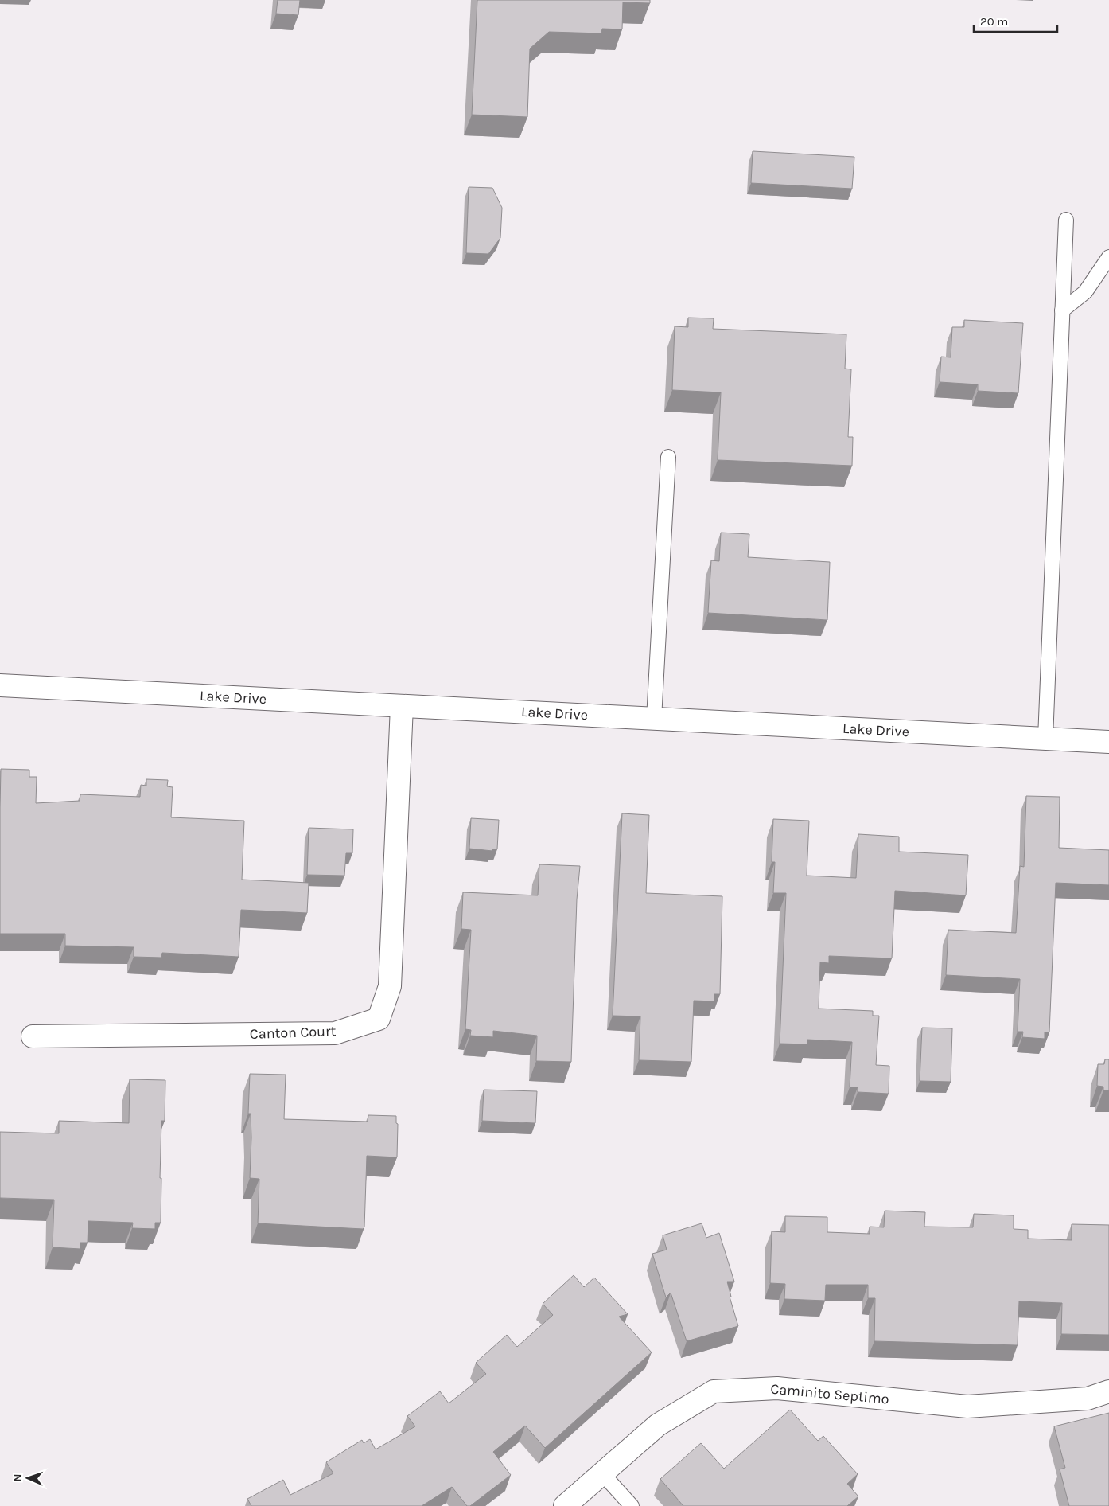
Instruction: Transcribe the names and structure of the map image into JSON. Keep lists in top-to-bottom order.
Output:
{
  "streets": {
    "street": ["Lake Drive", "Canton Court", "Caminito Septimo"]
  },
  "crossings": [
    ["Lake Drive", "Canton Court"]
  ],
  "scale_bar": "20 m",
  "north": "left"
}
